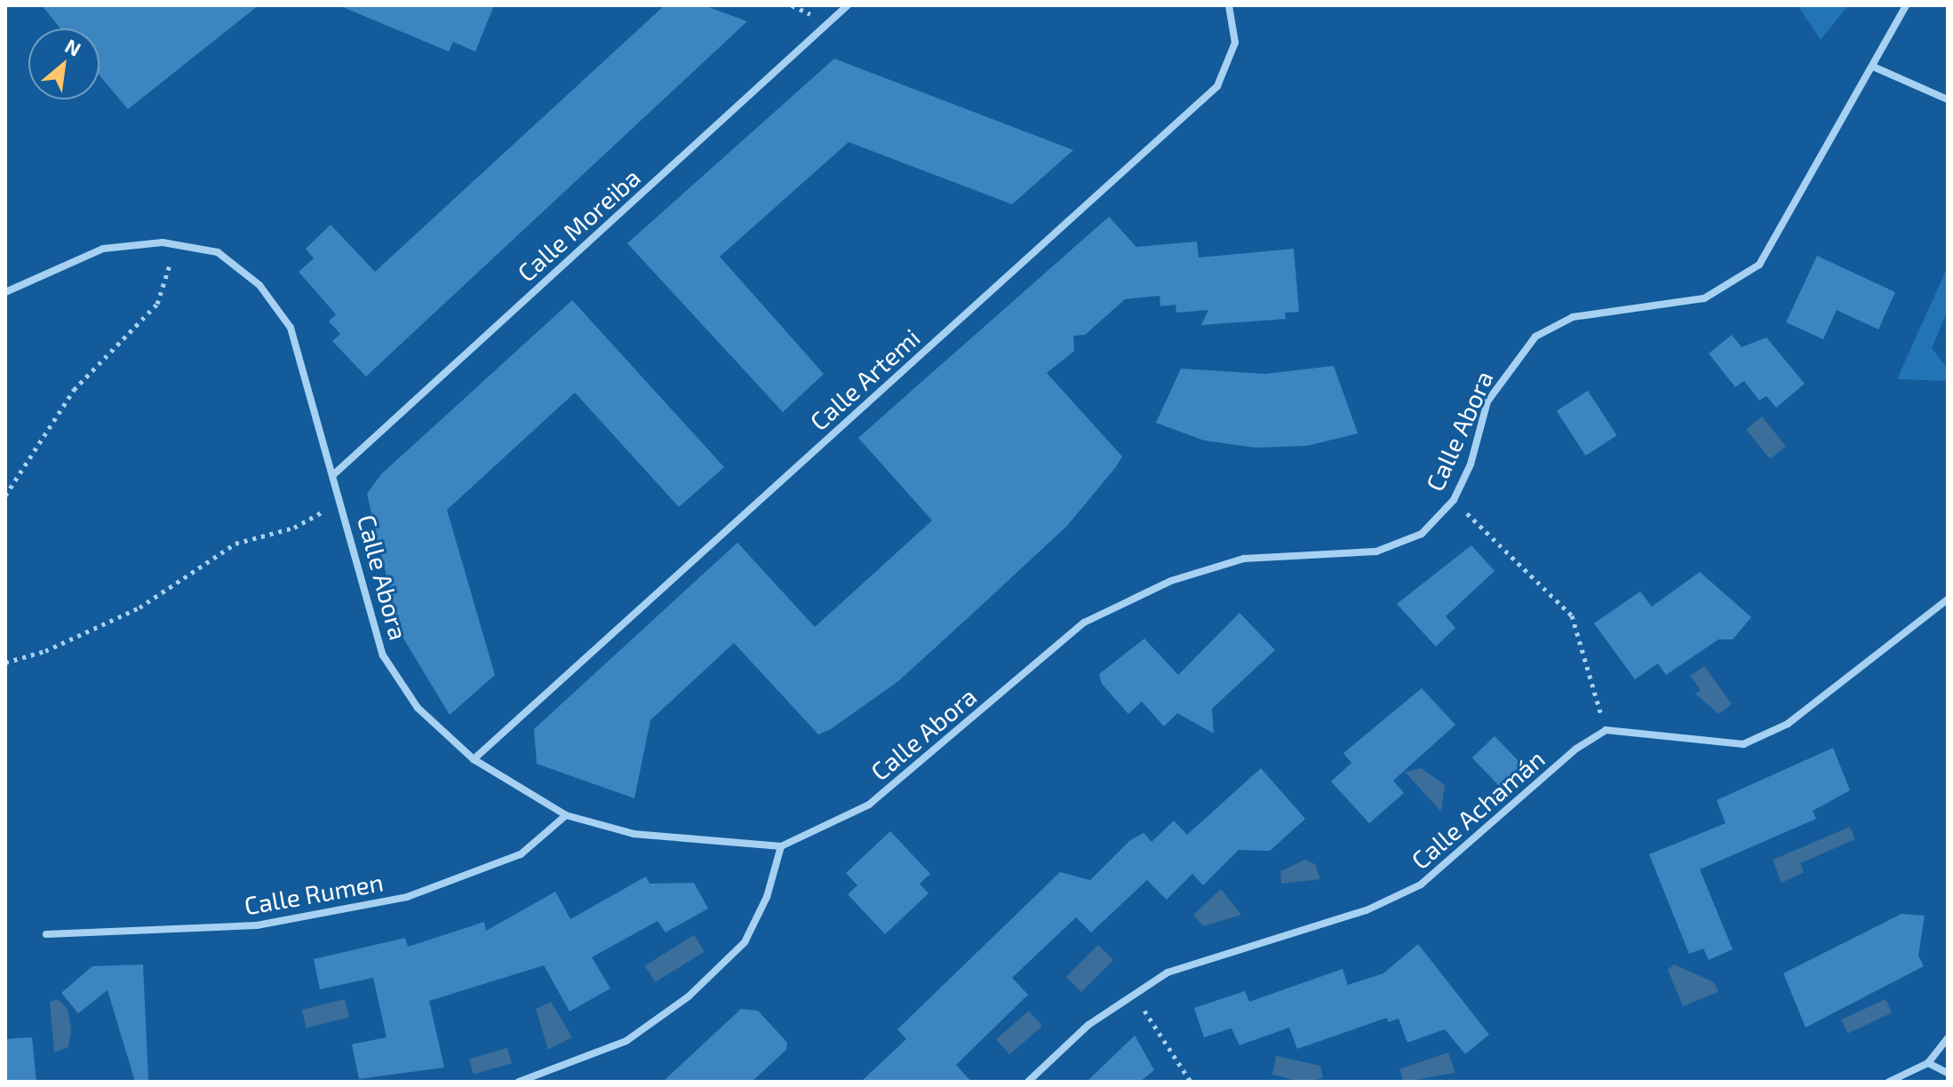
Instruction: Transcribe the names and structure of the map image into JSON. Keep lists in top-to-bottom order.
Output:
{
  "streets": {
    "street": [
      "Calle Moreiba",
      "Calle Artemi",
      "Calle Abora",
      "Calle Achamán",
      "Calle Rumen"
    ]
  },
  "crossings": [
    ["Calle Moreiba", "Calle Abora"],
    ["Calle Artemi", "Calle Abora"],
    ["Calle Abora", "Calle Rumen"]
  ],
  "north": "top right"
}
